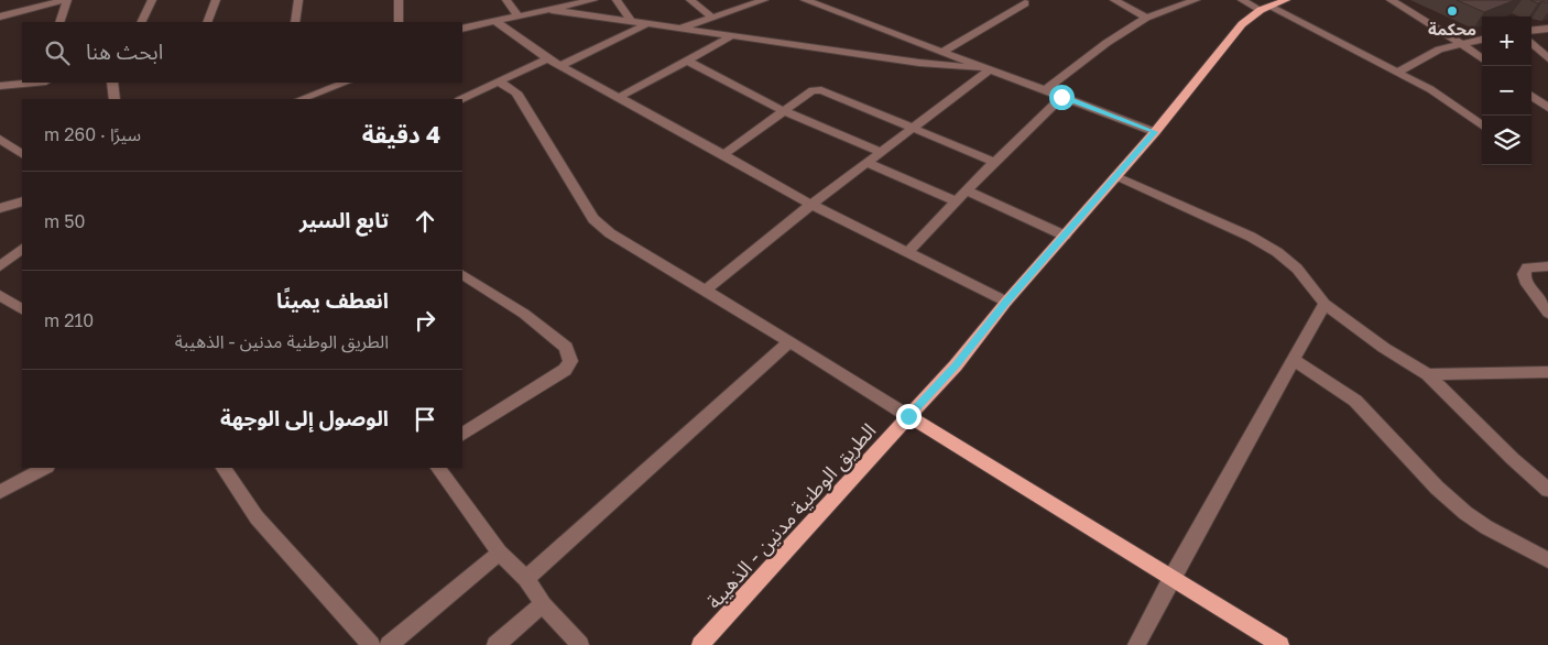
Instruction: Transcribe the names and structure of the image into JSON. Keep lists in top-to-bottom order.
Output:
{
  "streets": {
    "main road": ["الطريق الوطنية مدنين - الذهيبة"]
  },
  "places": ["محكمة"],
  "page": {
    "map_buttons": ["+", "−"],
    "search": "ابحث هنا",
    "heading": ["4 دقيقة", "سيرًا · 260 m"],
    "list": [
      ["تابع السير", "50 m"],
      ["انعطف يمينًا", "الطريق الوطنية مدنين - الذهيبة", "210 m"],
      "الوصول إلى الوجهة"
    ]
  }
}
